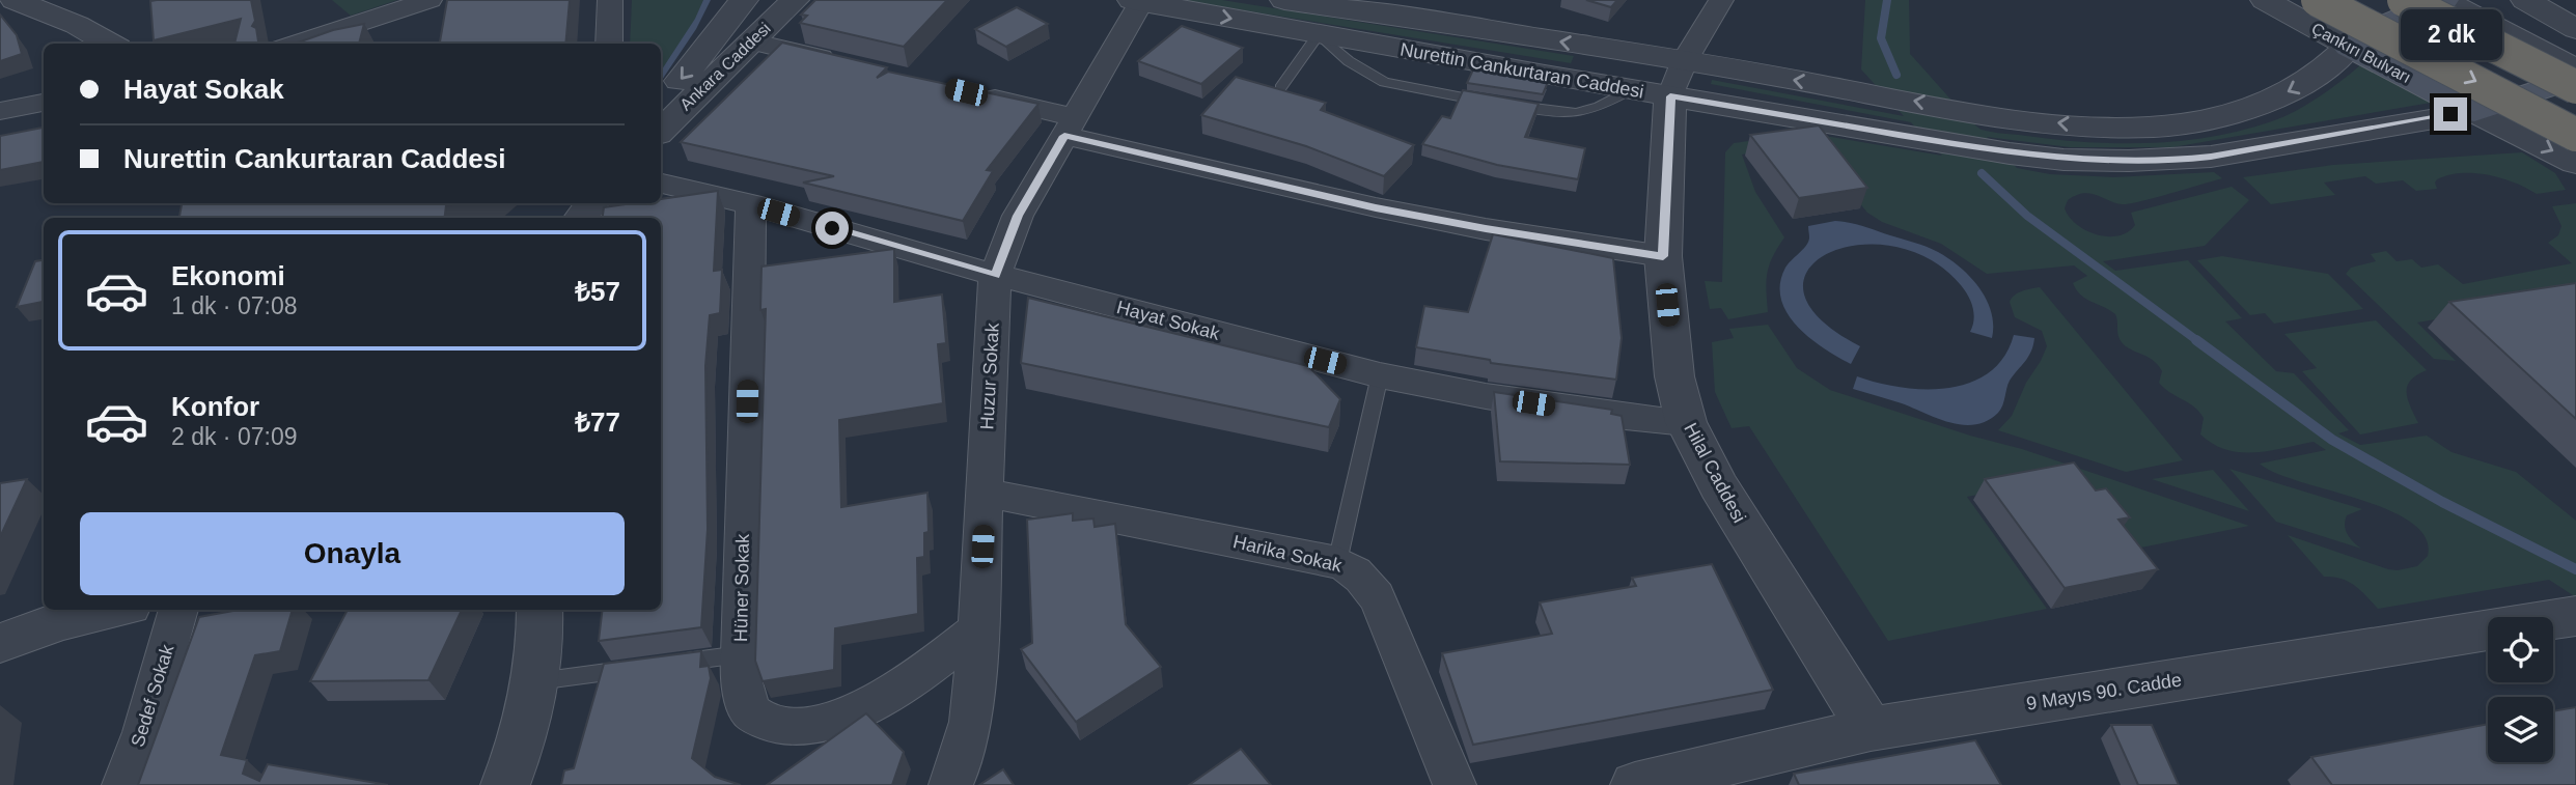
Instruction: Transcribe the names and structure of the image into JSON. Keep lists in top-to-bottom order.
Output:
{
  "streets": {
    "highway": ["Çankırı Bulvarı"],
    "street": [
      "Ankara Caddesi",
      "Nurettin Cankurtaran Caddesi",
      "Hayat Sokak",
      "Huzur Sokak",
      "Hilal Caddesi",
      "Harika Sokak",
      "Hüner Sokak",
      "9 Mayıs 90. Cadde",
      "Sedef Sokak"
    ]
  },
  "crossings": [
    ["Çankırı Bulvarı", "Nurettin Cankurtaran Caddesi"],
    ["Nurettin Cankurtaran Caddesi", "Huzur Sokak"],
    ["Nurettin Cankurtaran Caddesi", "Hilal Caddesi"],
    ["Hayat Sokak", "Huzur Sokak"],
    ["Hayat Sokak", "Hilal Caddesi"],
    ["Hayat Sokak", "Hüner Sokak"],
    ["Huzur Sokak", "Harika Sokak"],
    ["Huzur Sokak", "Hüner Sokak"],
    ["Hilal Caddesi", "9 Mayıs 90. Cadde"]
  ],
  "page": {
    "bubble": "2 dk",
    "banner": ["Hayat Sokak", "Nurettin Cankurtaran Caddesi"],
    "list": [
      {
        "name": "Ekonomi",
        "note": "1 dk · 07:08",
        "value": "₺57"
      },
      {
        "name": "Konfor",
        "note": "2 dk · 07:09",
        "value": "₺77"
      }
    ],
    "buttons": "Onayla"
  }
}
